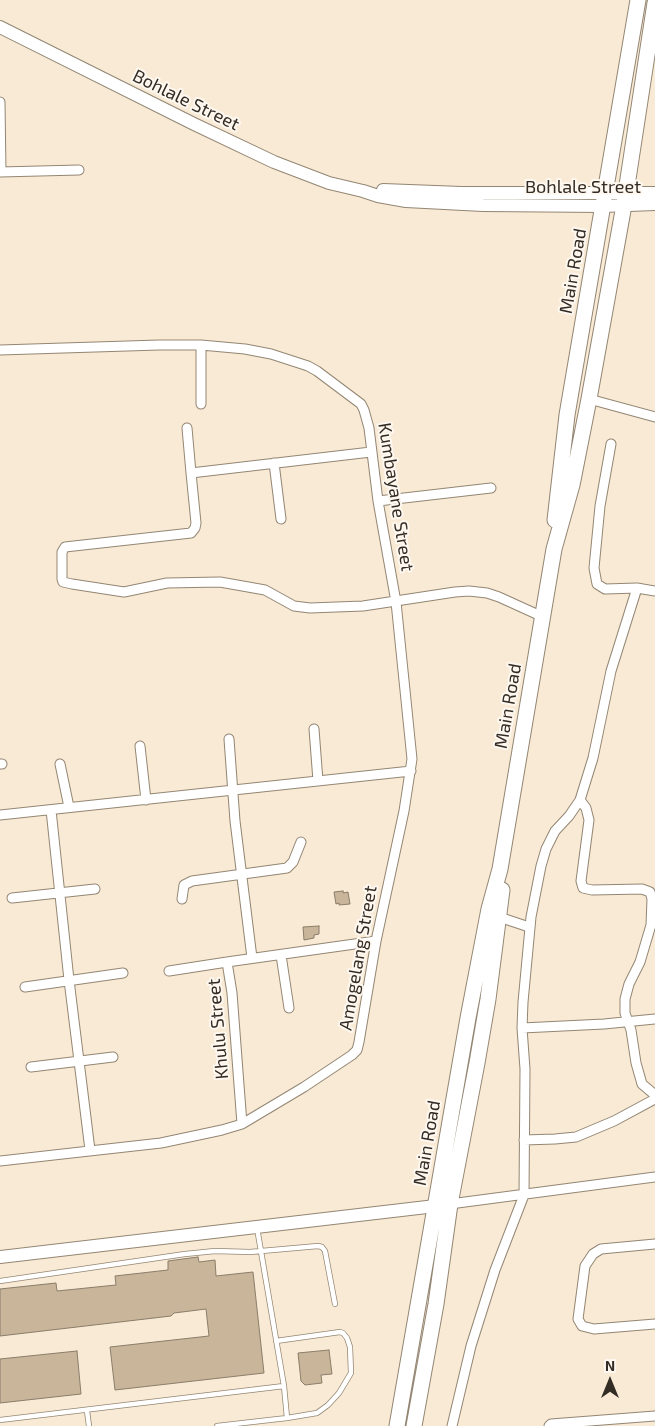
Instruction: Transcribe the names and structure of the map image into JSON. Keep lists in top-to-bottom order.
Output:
{
  "streets": {
    "main road": ["Main Road"],
    "street": [
      "Bohlale Street",
      "Kumbayane Street",
      "Amogelang Street",
      "Khulu Street"
    ]
  },
  "crossings": [
    ["Bohlale Street", "Main Road"],
    ["Kumbayane Street", "Amogelang Street"],
    ["Amogelang Street", "Khulu Street"]
  ],
  "north": "top"
}
